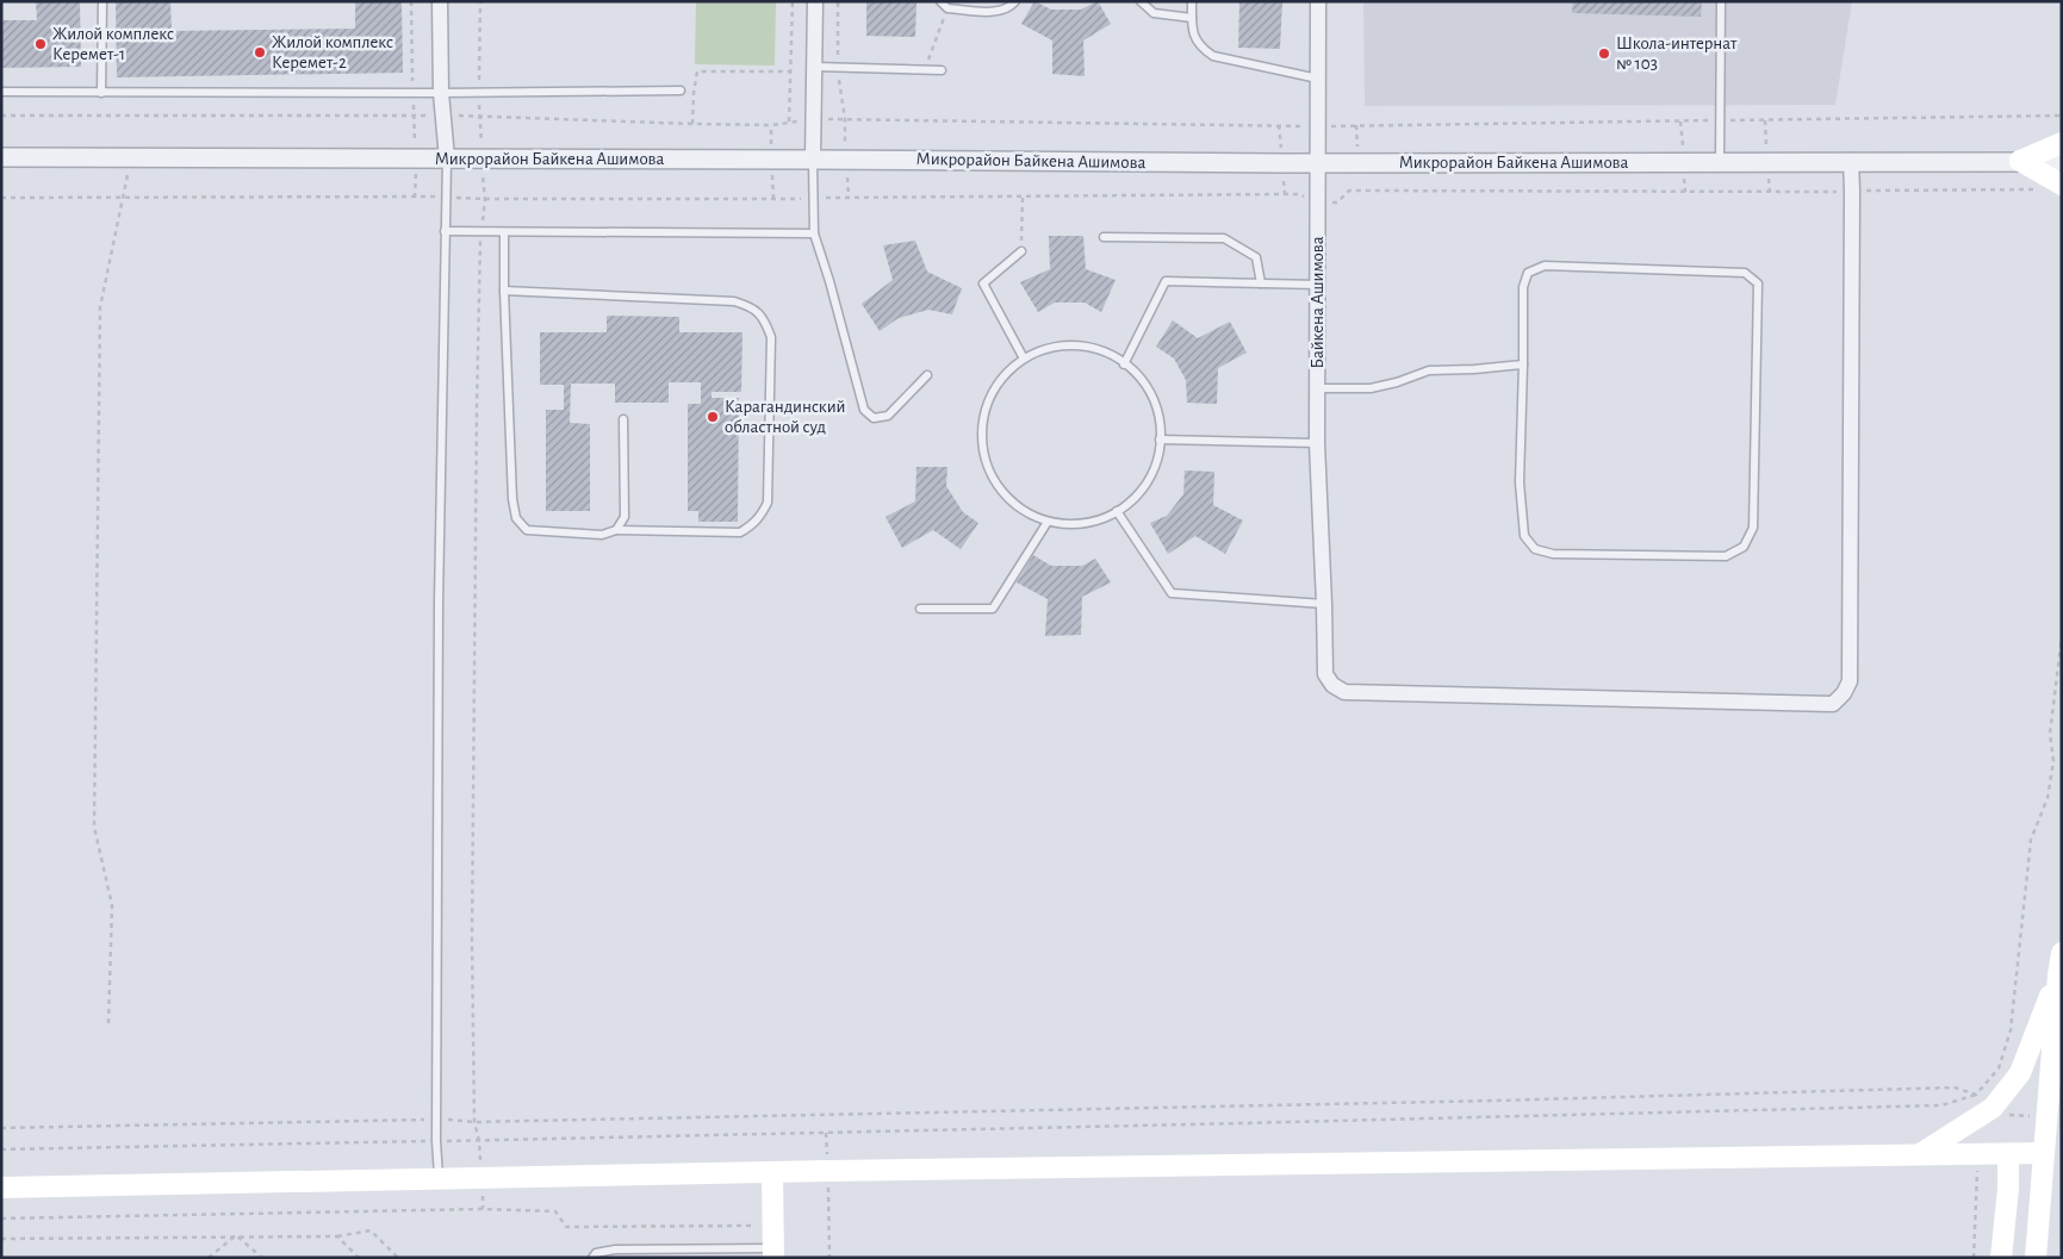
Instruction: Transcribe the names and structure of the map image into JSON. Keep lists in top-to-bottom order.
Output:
{
  "streets": {
    "street": ["Микрорайон Байкена Ашимова", "Байкена Ашимова"]
  },
  "crossings": [
    ["Микрорайон Байкена Ашимова", "Байкена Ашимова"]
  ],
  "places": [
    "Жилой комплекс Керемет-1",
    "Жилой комплекс Керемет-2",
    "Школа-интернат № 103",
    "Карагандинский областной суд"
  ]
}
